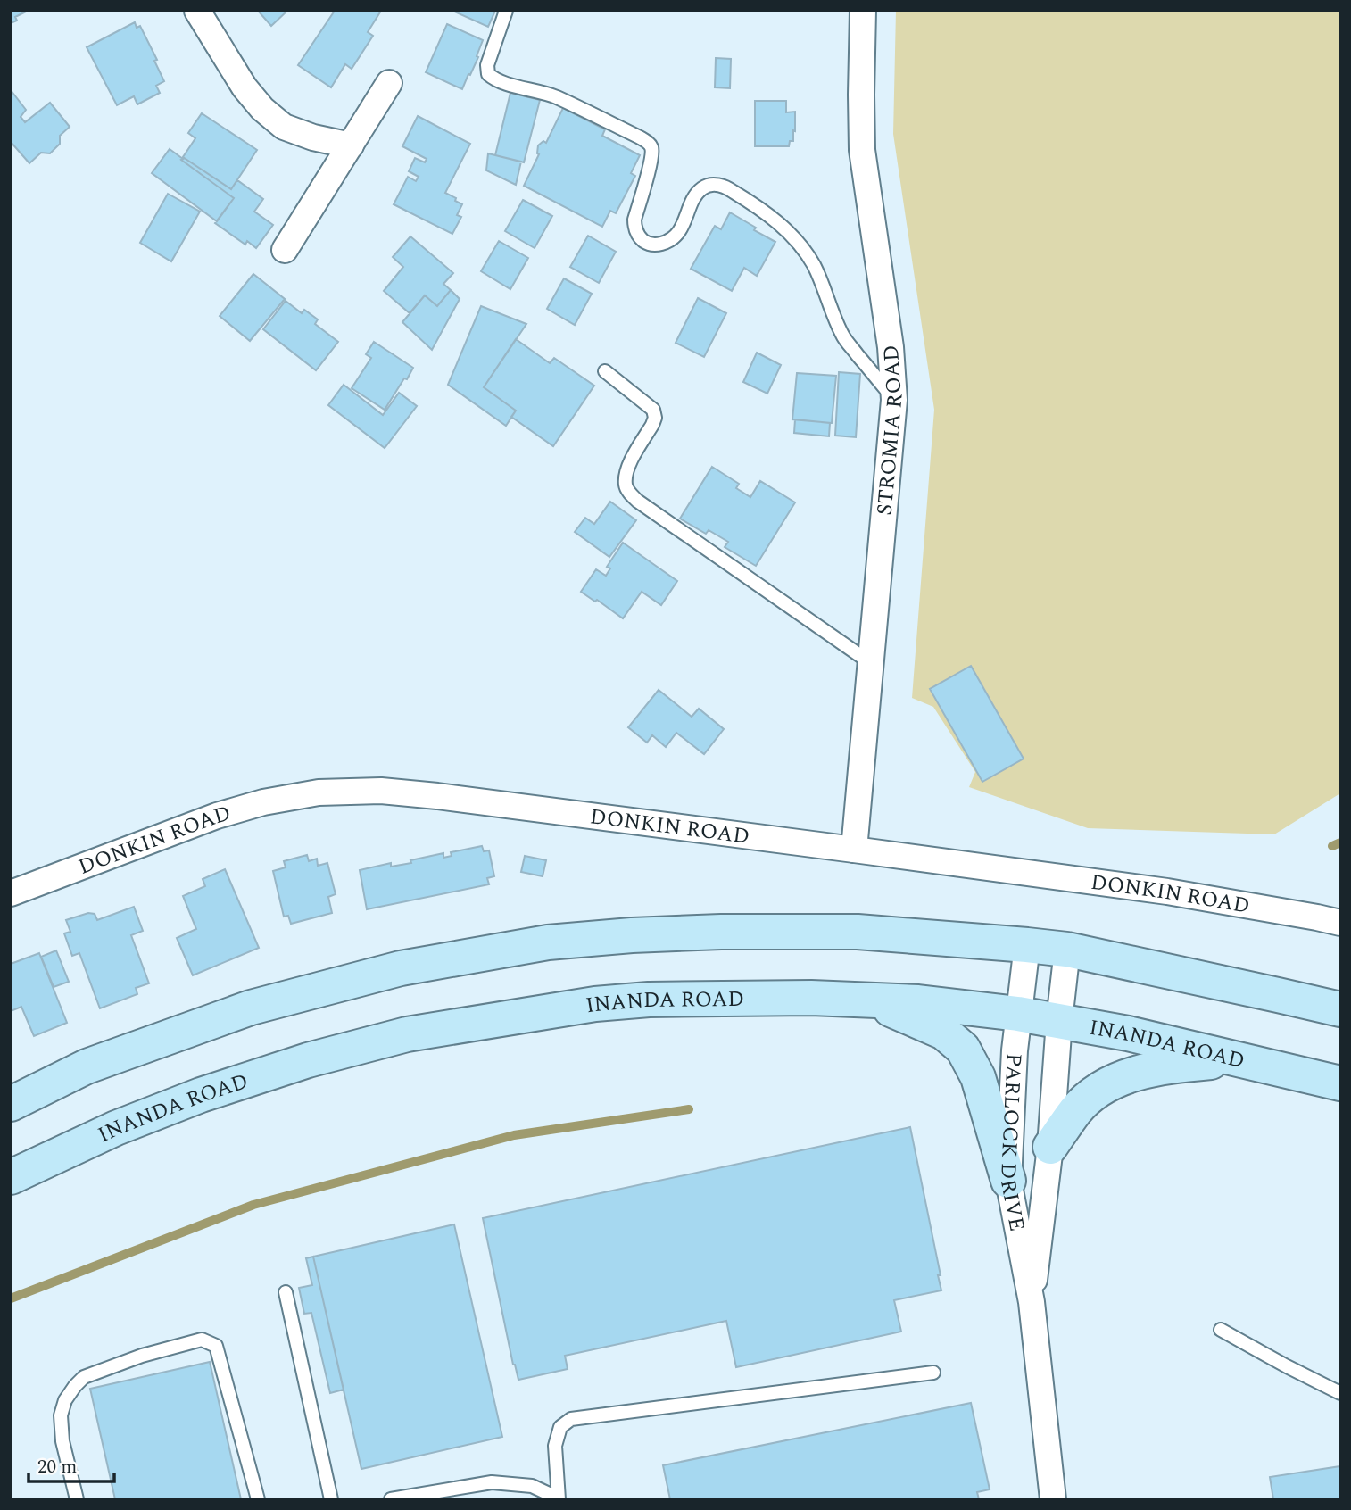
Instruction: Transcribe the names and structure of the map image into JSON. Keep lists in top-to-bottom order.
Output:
{
  "streets": {
    "main road": ["INANDA ROAD"],
    "street": ["STROMIA ROAD", "DONKIN ROAD", "PARLOCK DRIVE"]
  },
  "crossings": [
    ["STROMIA ROAD", "DONKIN ROAD"],
    ["INANDA ROAD", "PARLOCK DRIVE"]
  ],
  "scale_bar": "20 m"
}
